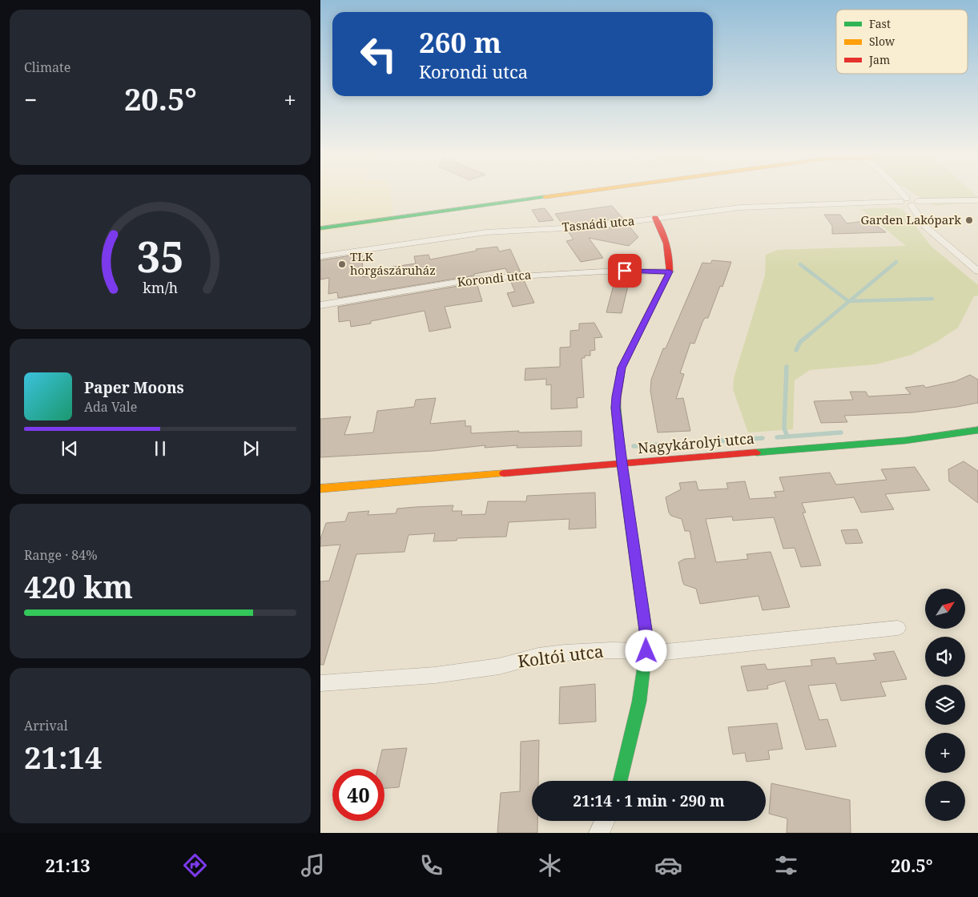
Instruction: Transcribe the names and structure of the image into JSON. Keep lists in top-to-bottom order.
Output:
{
  "streets": {
    "street": [
      "Tasnádi utca",
      "Korondi utca",
      "Nagykárolyi utca",
      "Koltói utca"
    ]
  },
  "places": ["Garden Lakópark", "TLK horgászáruház"],
  "legend": ["Fast", "Slow", "Jam"],
  "north": "top right",
  "page": {
    "tile": [
      "Climate",
      ["Range · 84%", "420 km"],
      ["Arrival", "21:14"]
    ],
    "turn": ["260 m", "Korondi utca"],
    "heat": ["−", "20.5°", "+"],
    "song": ["Paper Moons", "Ada Vale"],
    "map_buttons": ["+", "−"],
    "limit": "40",
    "trip": "21:14 · 1 min · 290 m",
    "tabs": ["21:13", "20.5°"],
    "gauge": ["35", "km/h"]
  }
}
